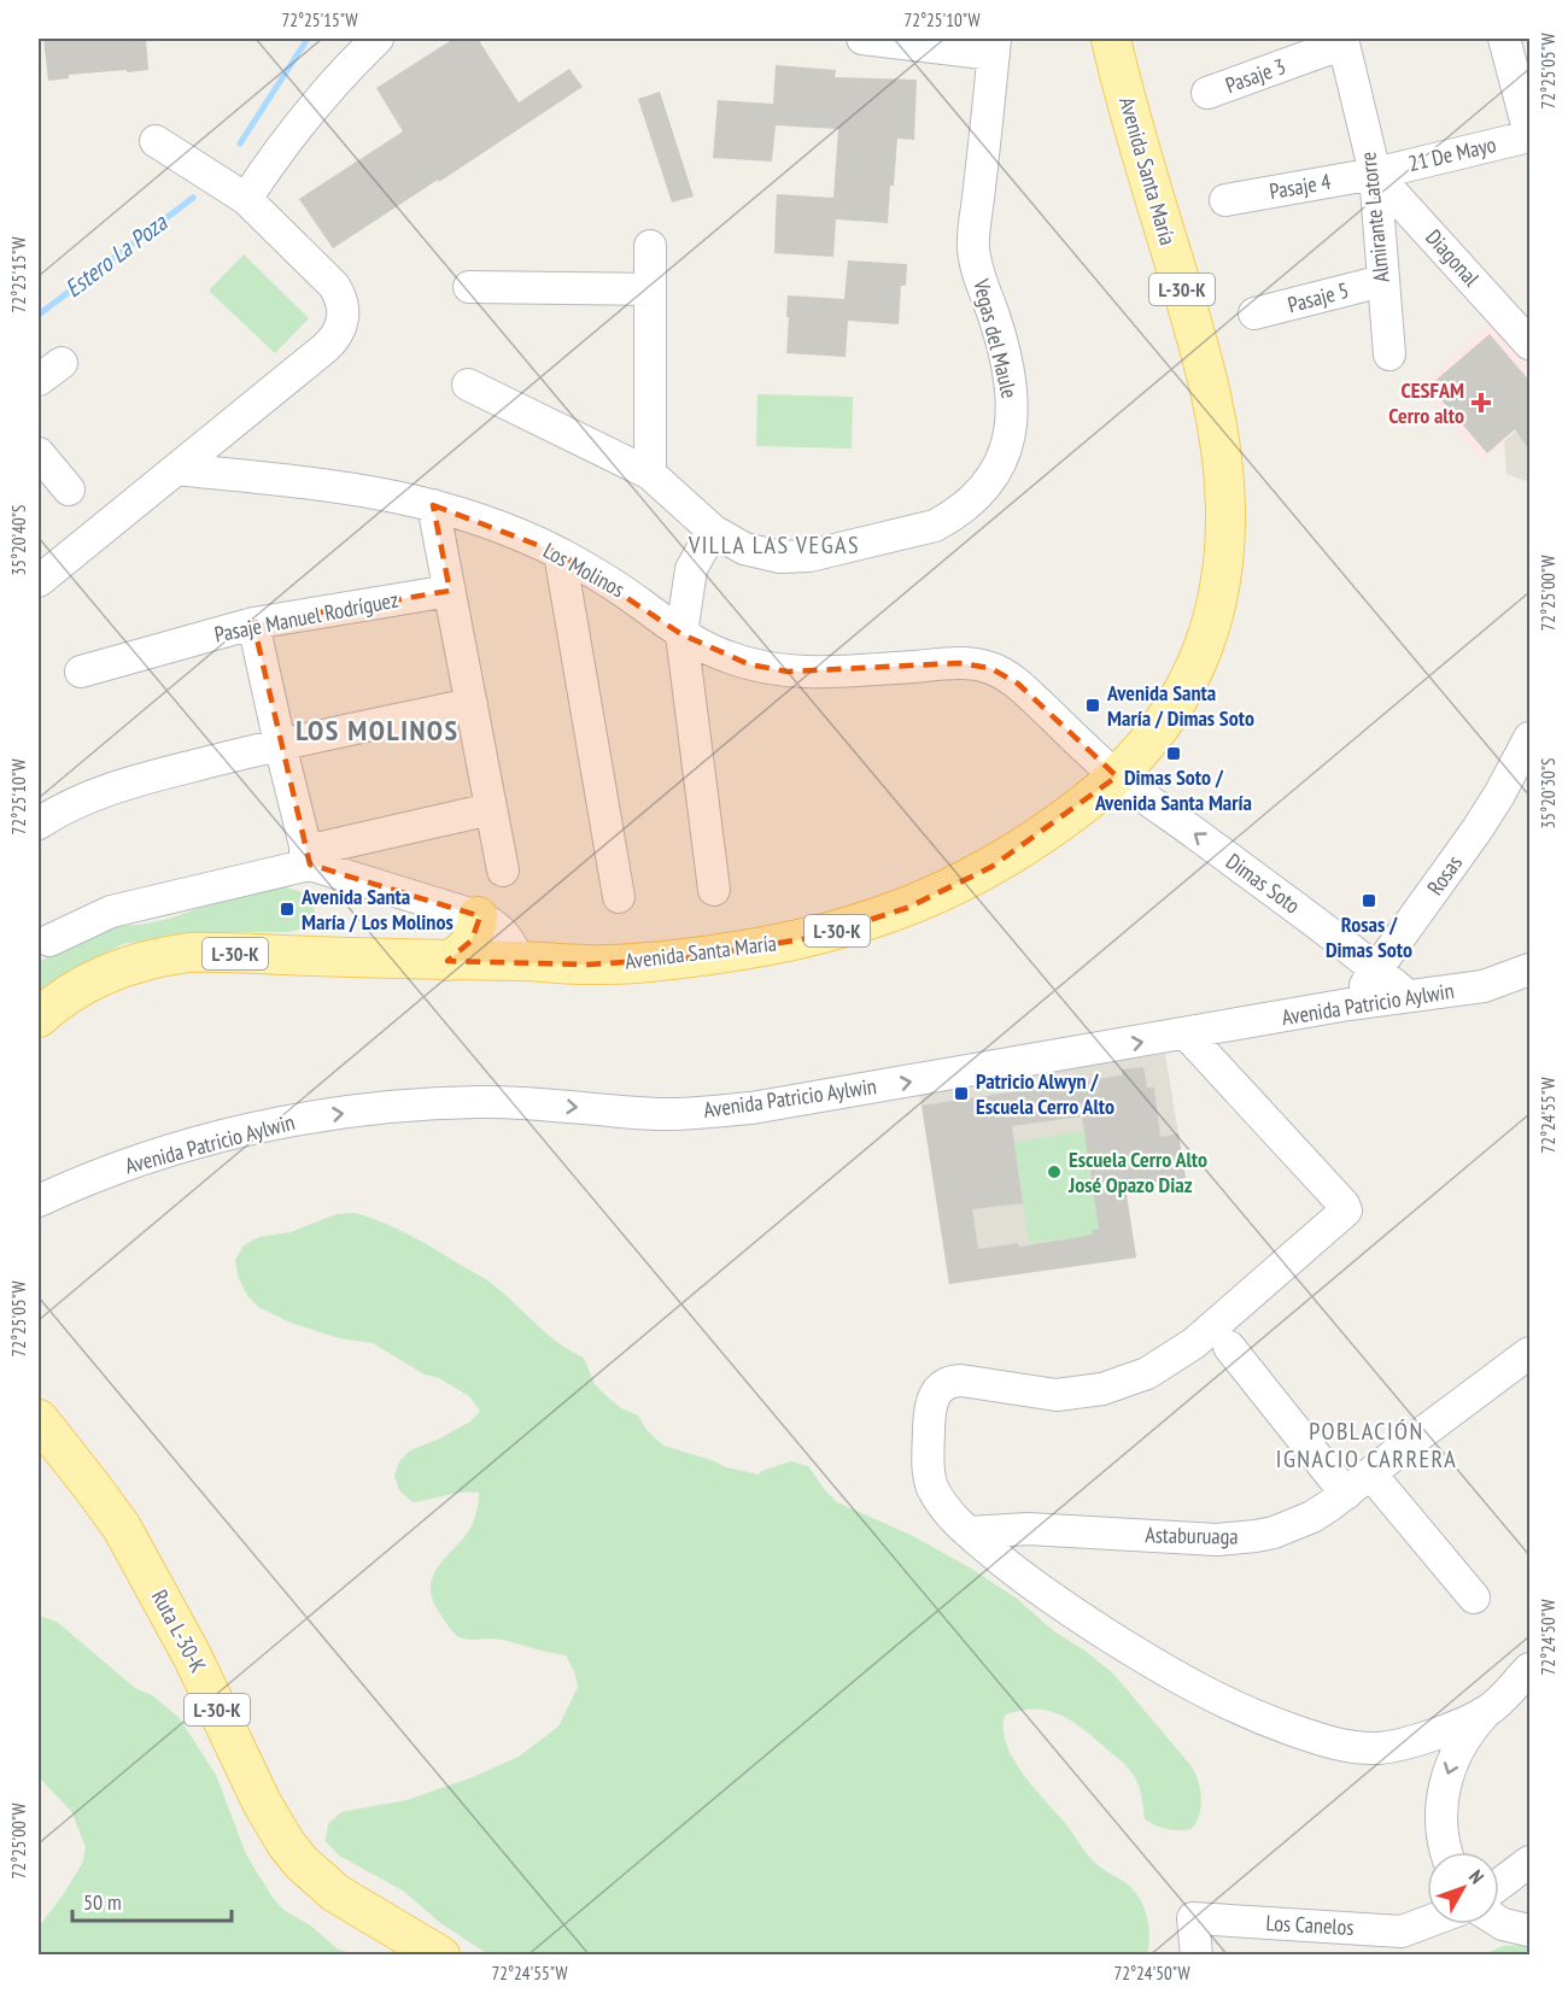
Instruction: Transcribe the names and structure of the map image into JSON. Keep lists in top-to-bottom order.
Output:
{
  "streets": {
    "main road": ["Avenida Santa María", "L-30-K", "Ruta L-30-K"],
    "street": [
      "Pasaje 3",
      "21 De Mayo",
      "Pasaje 4",
      "Almirante Latorre",
      "Diagonal",
      "Pasaje 5",
      "Vegas del Maule",
      "Los Molinos",
      "Pasaje Manuel Rodríguez",
      "Rosas",
      "Dimas Soto",
      "Avenida Patricio Aylwin",
      "Astaburuaga",
      "Los Canelos"
    ]
  },
  "crossings": [
    ["Pasaje 3", "Almirante Latorre"],
    ["21 De Mayo", "Pasaje 4"],
    ["21 De Mayo", "Almirante Latorre"],
    ["21 De Mayo", "Diagonal"],
    ["Avenida Santa María", "Los Molinos"],
    ["Avenida Santa María", "Dimas Soto"],
    ["Pasaje 4", "Almirante Latorre"],
    ["Pasaje 4", "Diagonal"],
    ["Almirante Latorre", "Diagonal"],
    ["Almirante Latorre", "Pasaje 5"],
    ["Los Molinos", "Dimas Soto"],
    ["Rosas", "Dimas Soto"],
    ["Rosas", "Avenida Patricio Aylwin"],
    ["Dimas Soto", "Avenida Patricio Aylwin"]
  ],
  "one_way": ["Dimas Soto"],
  "districts": ["VILLA LAS VEGAS", "LOS MOLINOS", "POBLACIÓN IGNACIO CARRERA"],
  "water": ["Estero La Poza"],
  "places": {
    "health": ["CESFAM Cerro alto"],
    "transit": [
      "Avenida Santa María / Dimas Soto",
      "Dimas Soto / Avenida Santa María",
      "Rosas / Dimas Soto",
      "Avenida Santa María / Los Molinos",
      "Patricio Alwyn / Escuela Cerro Alto"
    ],
    "other": ["Escuela Cerro Alto José Opazo Diaz"]
  },
  "scale_bar": "50 m",
  "north": "top right",
  "coordinates": [
    "72°25'15\"W",
    "72°25'10\"W",
    "72°25'05\"W",
    "35°20'40\"S",
    "72°25'00\"W",
    "35°20'30\"S",
    "72°24'55\"W",
    "72°24'50\"W"
  ]
}
